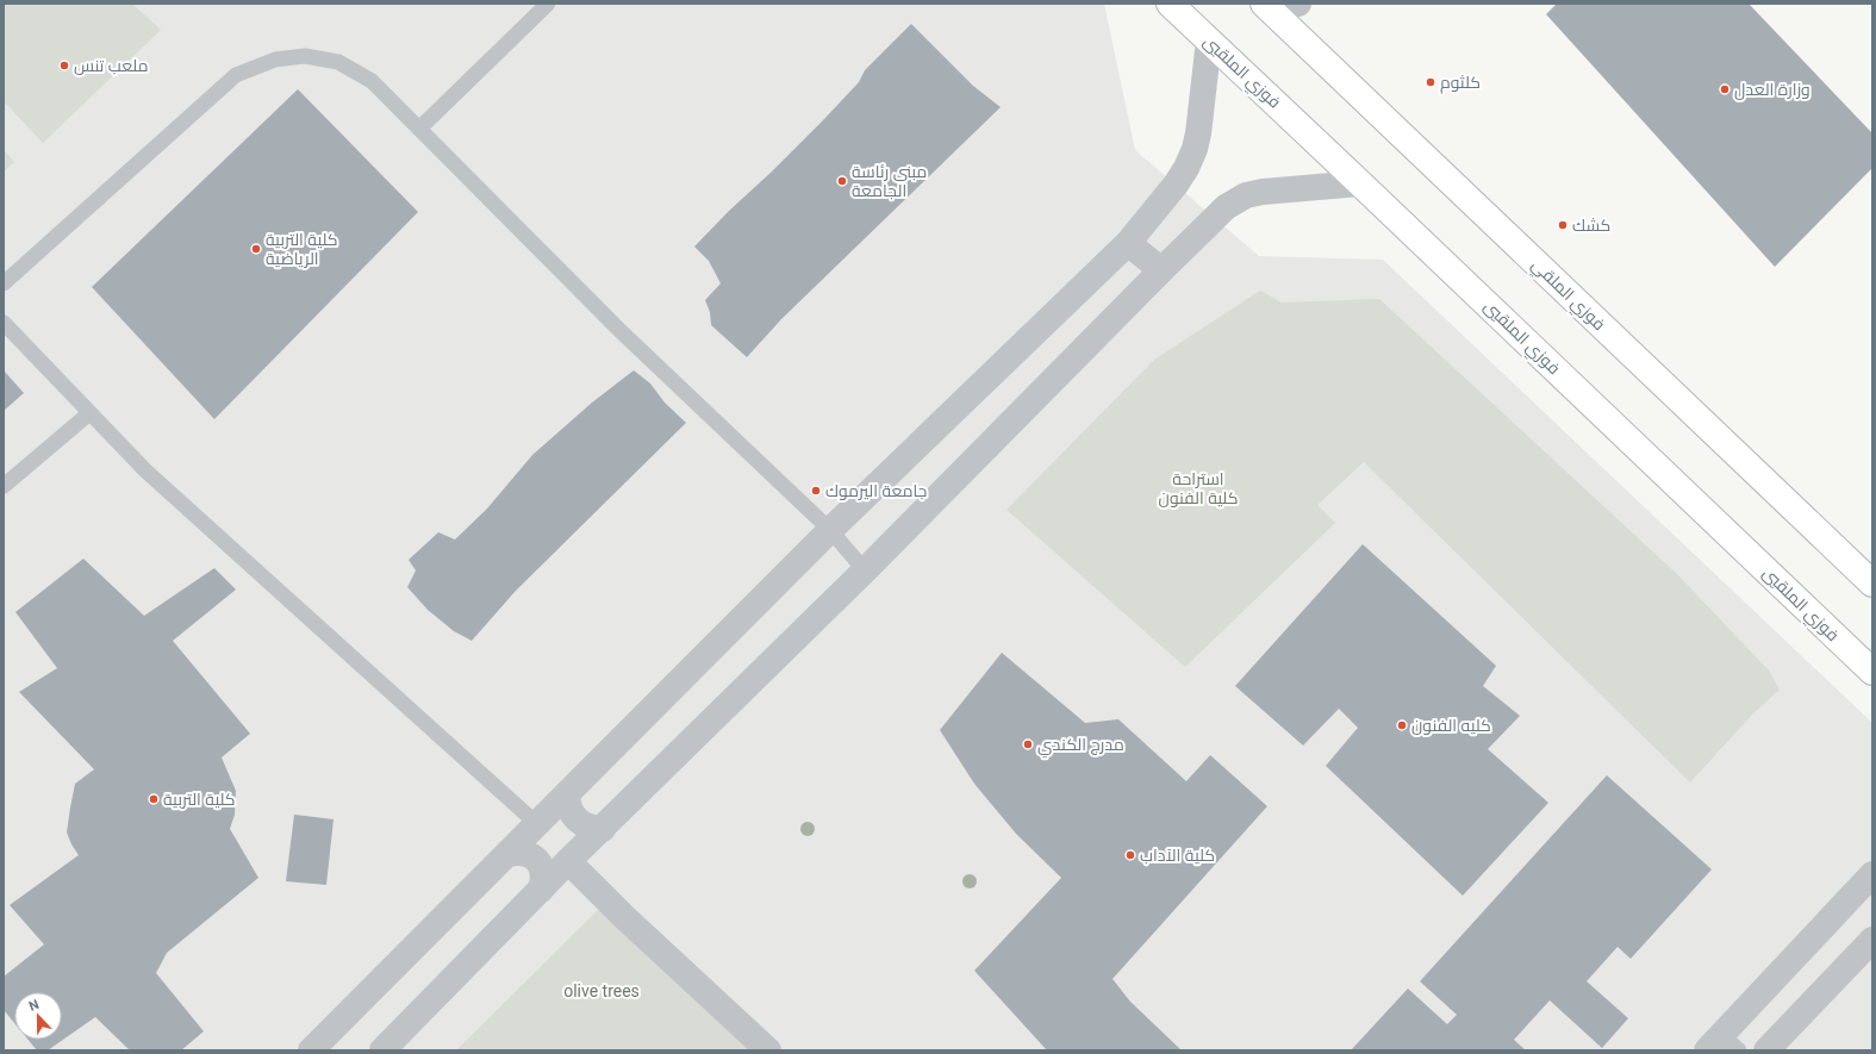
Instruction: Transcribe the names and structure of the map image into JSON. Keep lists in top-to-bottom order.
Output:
{
  "streets": {
    "street": ["فوزي الملقيي", "فوزي الملقي"]
  },
  "parks": ["استراحة كلية الفنون", "olive trees"],
  "places": [
    "ملعب تنس",
    "كلثوم",
    "وزارة العدل",
    "مبنى رئاسة الجامعة",
    "كشك",
    "كلية التربية الرياضية",
    "جامعة اليرموك",
    "كليه الفنون",
    "مدرج الكندي",
    "كلية التربية",
    "كلية الآداب"
  ],
  "north": "top"
}
